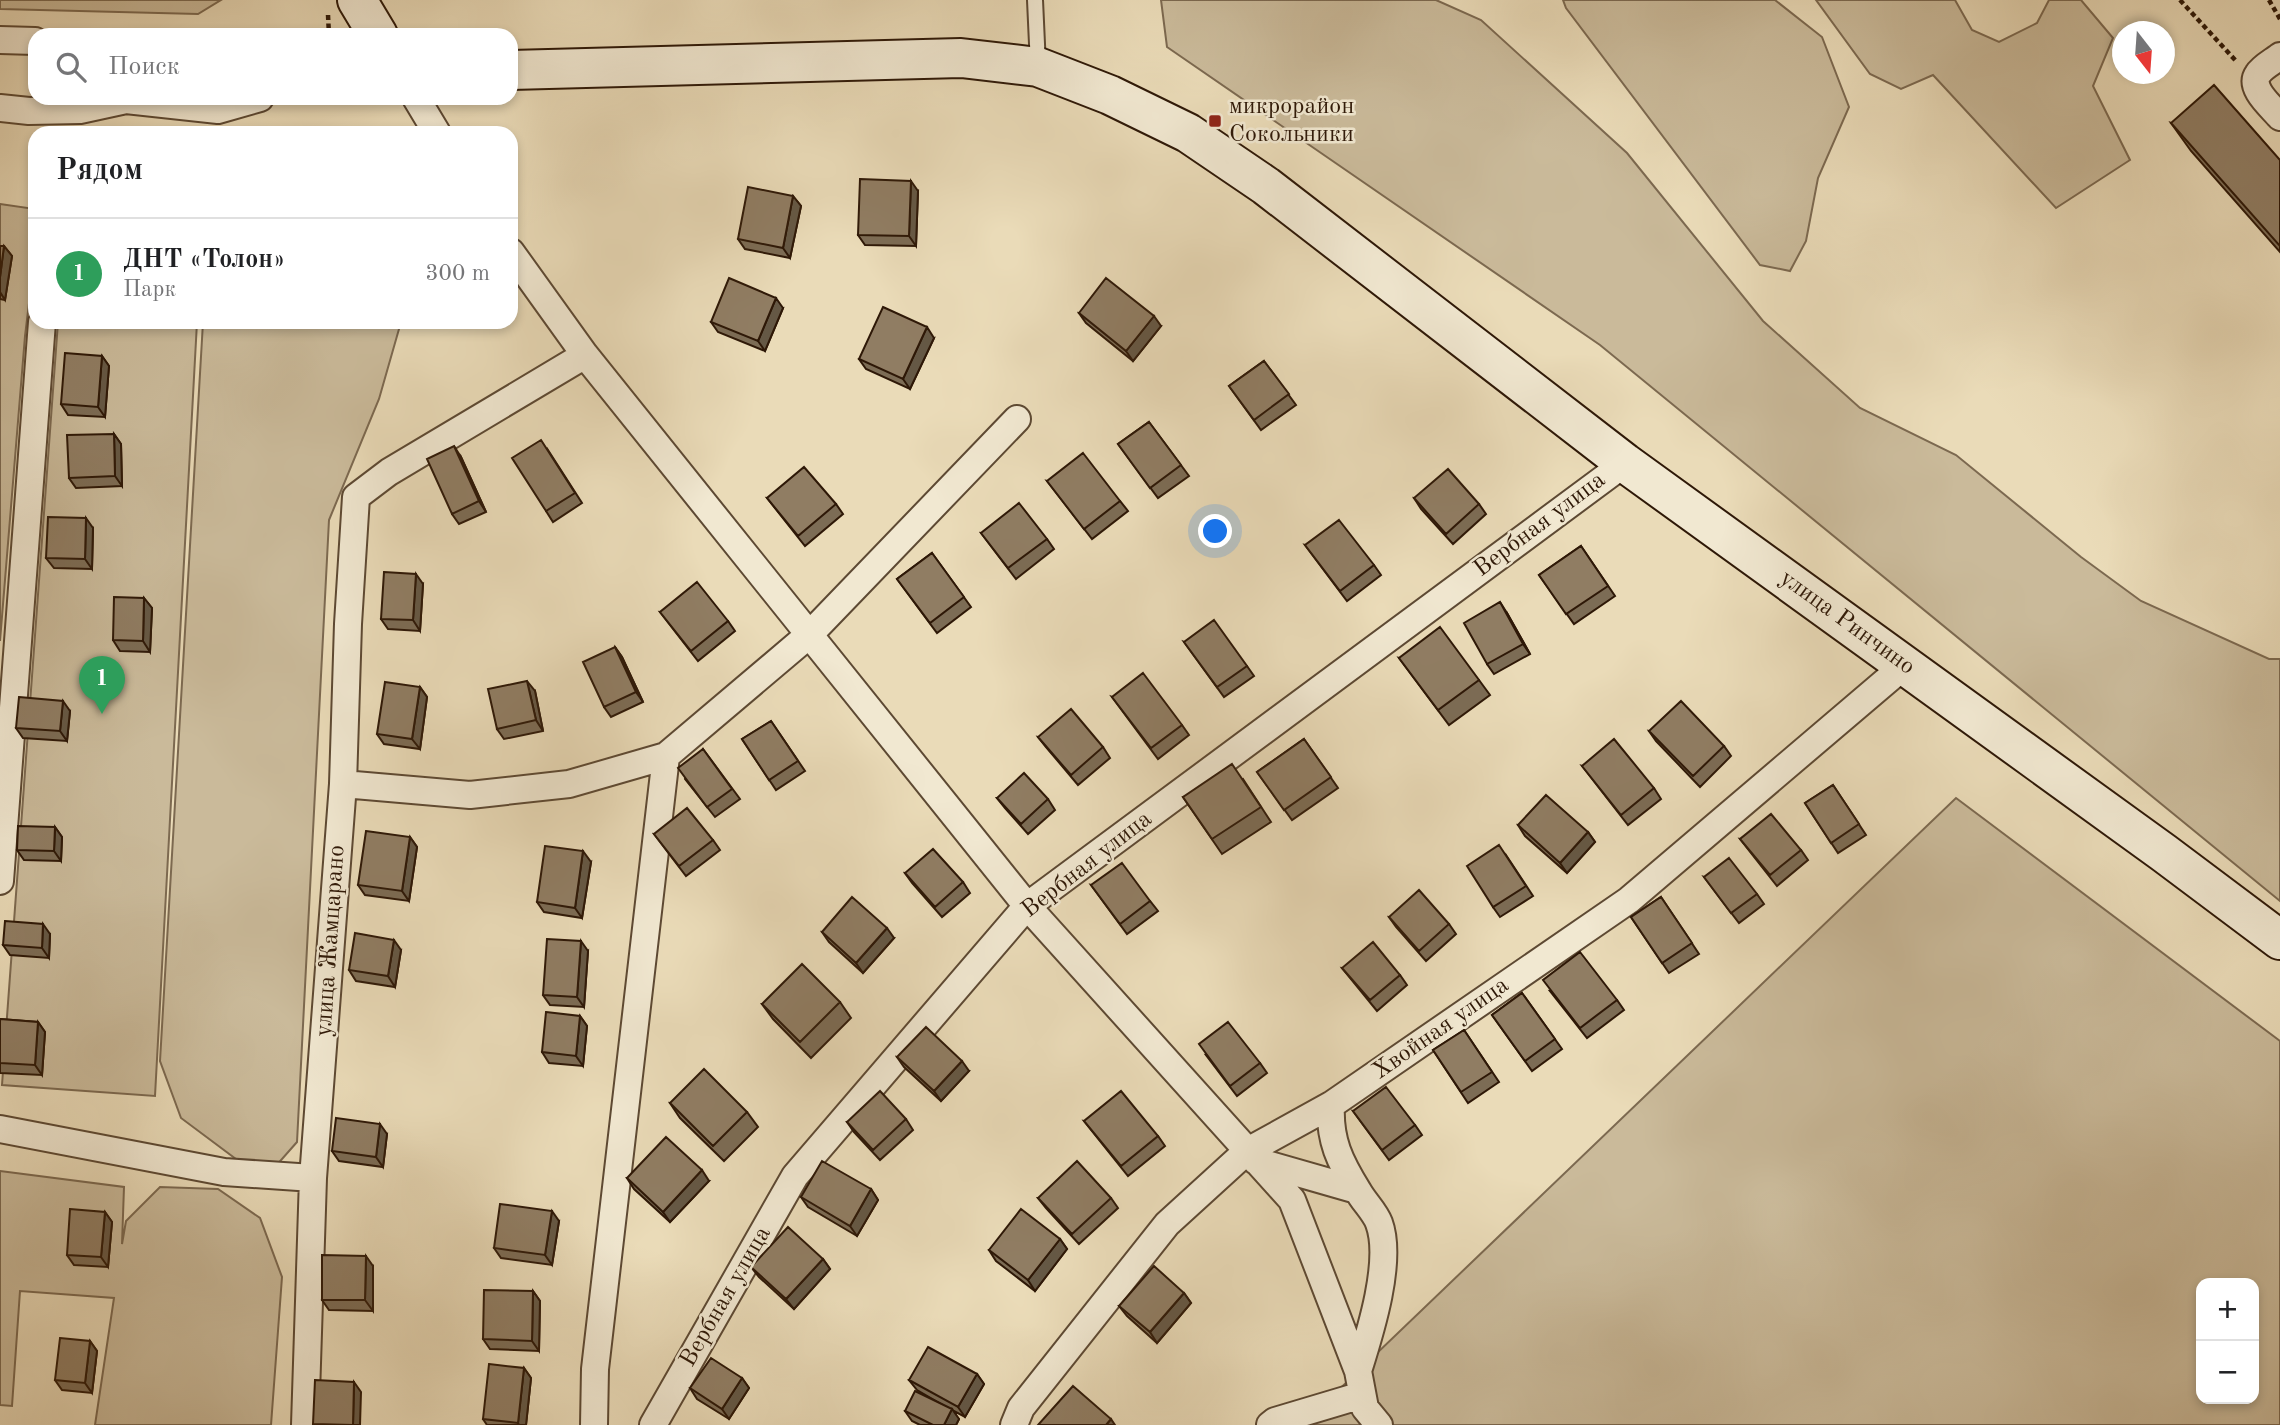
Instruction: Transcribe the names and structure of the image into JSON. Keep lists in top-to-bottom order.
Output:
{
  "streets": {
    "street": [
      "Вербная улица",
      "улица Ринчино",
      "улица Жамцарано",
      "Хвойная улица"
    ]
  },
  "crossings": [
    ["Вербная улица", "улица Ринчино"],
    ["улица Ринчино", "Хвойная улица"]
  ],
  "places": {
    "transit": ["микрорайон Сокольники"]
  },
  "north": "bottom",
  "page": {
    "search": "Поиск",
    "heading": "Рядом",
    "list": [
      {
        "mark": "1",
        "name": "ДНТ «Толон»",
        "note": "Парк",
        "value": "300 m"
      }
    ],
    "pins": "1",
    "map_buttons": ["+", "−"]
  }
}
